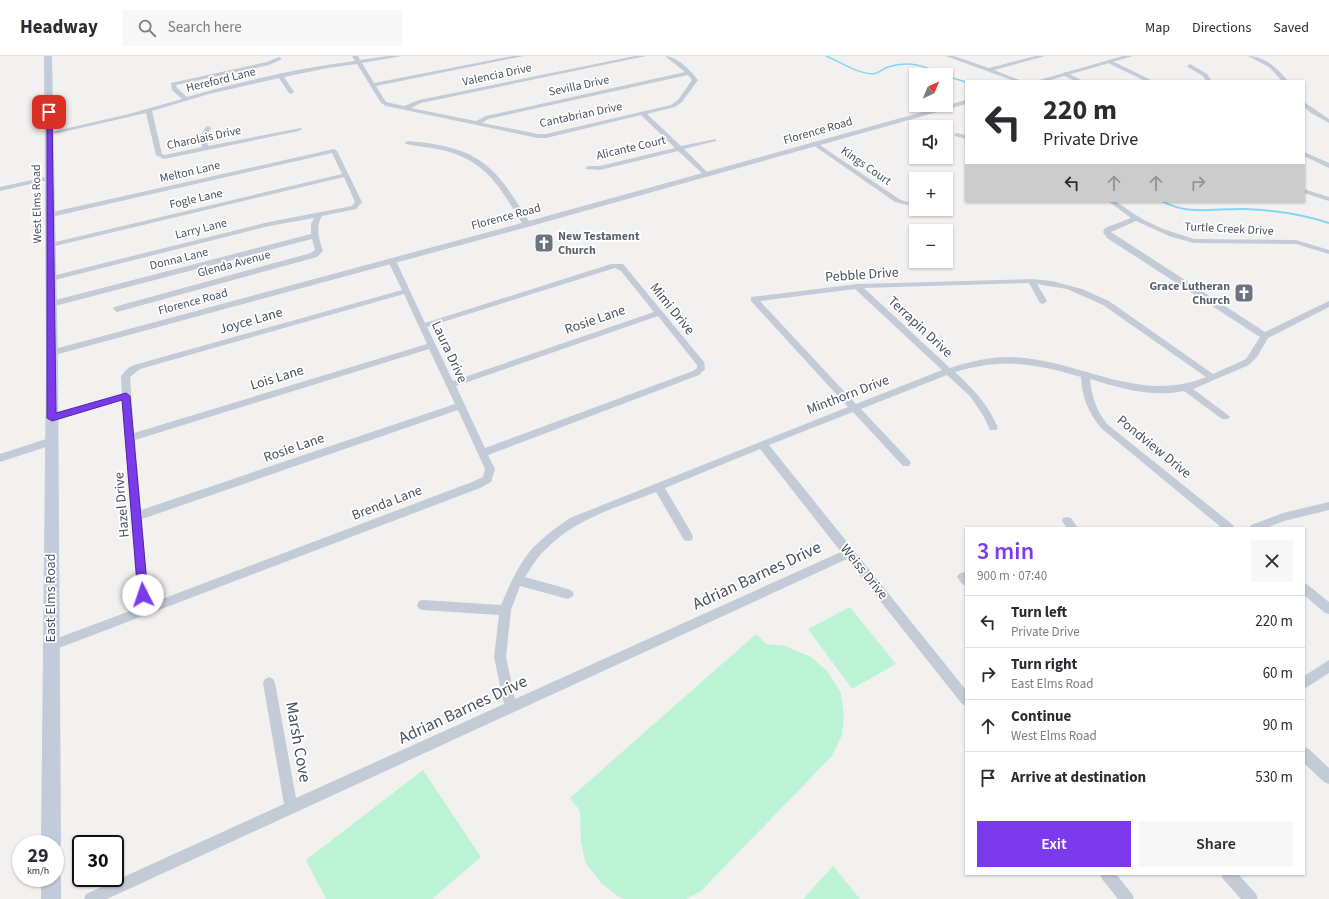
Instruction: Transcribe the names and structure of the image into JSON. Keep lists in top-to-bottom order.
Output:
{
  "streets": {
    "main road": ["West Elms Road", "East Elms Road"],
    "street": [
      "Valencia Drive",
      "Hereford Lane",
      "Sevilla Drive",
      "Cantabrian Drive",
      "Florence Road",
      "Charolais Drive",
      "Alicante Court",
      "Kings Court",
      "Melton Lane",
      "Fogle Lane",
      "Larry Lane",
      "Turtle Creek Drive",
      "Donna Lane",
      "Glenda Avenue",
      "Pebble Drive",
      "Mimi Drive",
      "Rosie Lane",
      "Joyce Lane",
      "Terrapin Drive",
      "Laura Drive",
      "Lois Lane",
      "Minthorn Drive",
      "Pondview Drive",
      "Brenda Lane",
      "Hazel Drive",
      "Weiss Drive",
      "Adrian Barnes Drive",
      "Marsh Cove"
    ]
  },
  "crossings": [
    ["Valencia Drive", "Cantabrian Drive"],
    ["Hereford Lane", "Cantabrian Drive"],
    ["Hereford Lane", "Charolais Drive"],
    ["Hereford Lane", "West Elms Road"],
    ["Sevilla Drive", "Cantabrian Drive"],
    ["Florence Road", "Kings Court"],
    ["Florence Road", "West Elms Road"],
    ["Florence Road", "Laura Drive"],
    ["Florence Road", "East Elms Road"],
    ["Melton Lane", "Fogle Lane"],
    ["Melton Lane", "West Elms Road"],
    ["Melton Lane", "Larry Lane"],
    ["Fogle Lane", "West Elms Road"],
    ["Fogle Lane", "Larry Lane"],
    ["West Elms Road", "Larry Lane"],
    ["West Elms Road", "Donna Lane"],
    ["West Elms Road", "East Elms Road"],
    ["Larry Lane", "Glenda Avenue"],
    ["Donna Lane", "Glenda Avenue"],
    ["Pebble Drive", "Terrapin Drive"],
    ["Pebble Drive", "Minthorn Drive"],
    ["Mimi Drive", "Rosie Lane"],
    ["Mimi Drive", "Laura Drive"],
    ["Mimi Drive", "Brenda Lane"],
    ["Rosie Lane", "Laura Drive"],
    ["Rosie Lane", "Hazel Drive"],
    ["Joyce Lane", "Laura Drive"],
    ["Joyce Lane", "Hazel Drive"],
    ["Terrapin Drive", "Minthorn Drive"],
    ["Laura Drive", "Lois Lane"],
    ["Laura Drive", "Brenda Lane"],
    ["Lois Lane", "Hazel Drive"],
    ["Minthorn Drive", "Pondview Drive"],
    ["Minthorn Drive", "Weiss Drive"],
    ["Minthorn Drive", "Adrian Barnes Drive"],
    ["Brenda Lane", "Hazel Drive"],
    ["Brenda Lane", "East Elms Road"],
    ["Weiss Drive", "Adrian Barnes Drive"],
    ["Adrian Barnes Drive", "Marsh Cove"]
  ],
  "places": {
    "church": ["New Testament Church", "Grace Lutheran Church"]
  },
  "north": "top right",
  "page": {
    "header": "Headway",
    "search": "Search here",
    "nav": ["Map", "Directions", "Saved"],
    "map_buttons": ["+", "−"],
    "turn": ["220 m", "Private Drive"],
    "heading": ["3 min", "900 m · 07:40"],
    "list": [
      {
        "name": "Turn left",
        "note": "Private Drive",
        "value": "220 m"
      },
      {
        "name": "Turn right",
        "note": "East Elms Road",
        "value": "60 m"
      },
      {
        "name": "Continue",
        "note": "West Elms Road",
        "value": "90 m"
      },
      {
        "name": "Arrive at destination",
        "value": "530 m"
      }
    ],
    "buttons": ["Exit", "Share"],
    "speed": "29 km/h",
    "limit": "30"
  }
}
